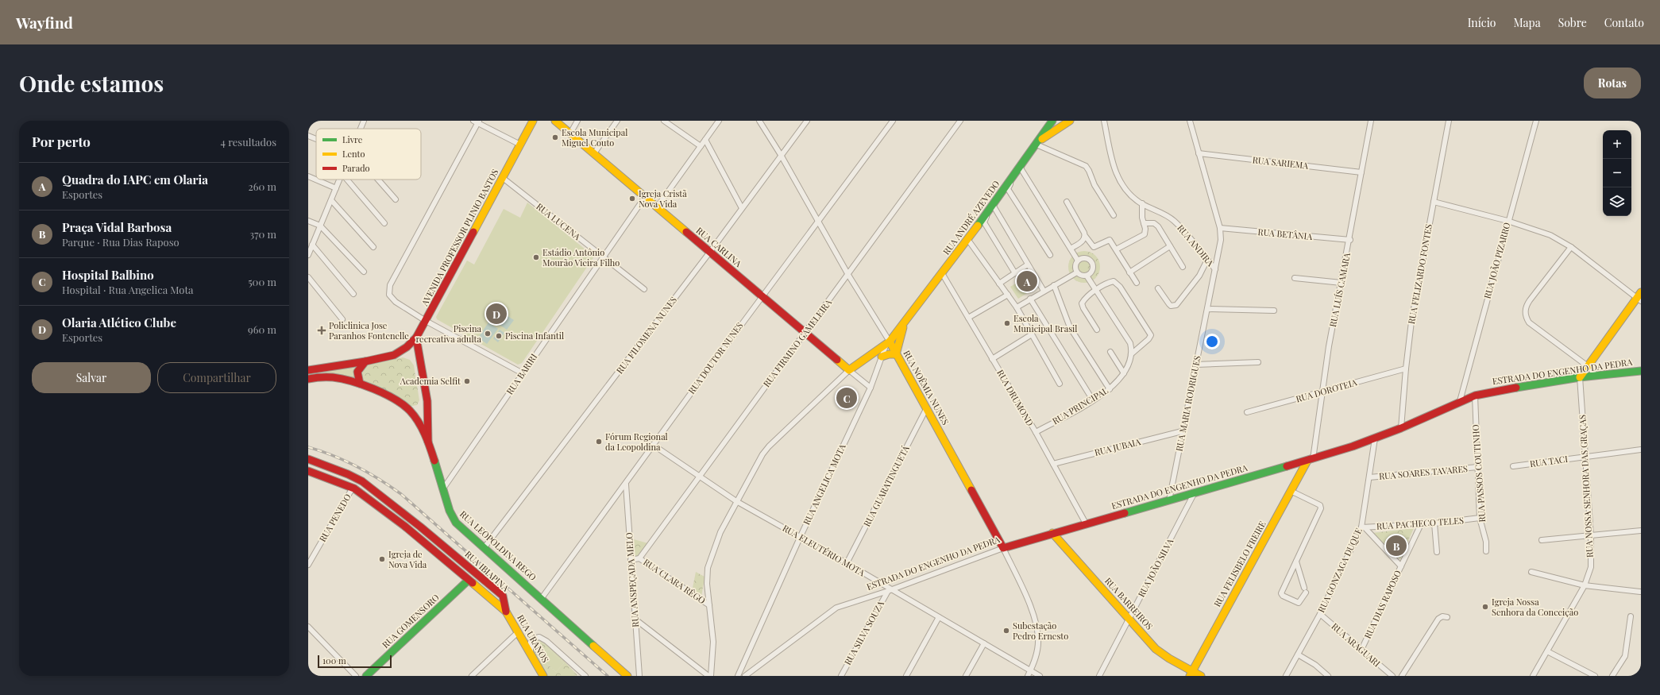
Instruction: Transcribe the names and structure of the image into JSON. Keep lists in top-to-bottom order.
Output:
{
  "streets": {
    "street": [
      "RUA SARIEMA",
      "RUA ANDRÉ AZEVEDO",
      "RUA LUCENA",
      "RUA BETÂNIA",
      "AVENIDA PROFESSOR PLINIO BASTOS",
      "RUA ANDIRA",
      "RUA CARLINA",
      "RUA JOÃO PIZARRO",
      "RUA FELIZARDO FONTES",
      "RUA LUÍS CAMARA",
      "RUA FILOMENA NUNES",
      "RUA FIRMINO GAMELEIRA",
      "RUA DOUTOR NUNES",
      "ESTRADA DO ENGENHO DA PEDRA",
      "RUA BARIRI",
      "RUA NOÊMIA NUNES",
      "RUA DOROTEIA",
      "RUA DRUMOND",
      "RUA MARIA RODRIGUES",
      "RUA PRINCIPAL",
      "RUA JUBAIA",
      "RUA TACI",
      "RUA SOARES TAVARES",
      "RUA PASSOS COUTINHO",
      "RUA ANGELICA MOTA",
      "RUA GUARATINGUETÁ",
      "RUA NOSSA SENHORA DAS GRAÇAS",
      "RUA PENEDO",
      "RUA PACHECO TELES",
      "RUA LEOPOLDINA REGO",
      "RUA ELEUTÉRIO MOTA",
      "RUA FELISBELO FREIRE",
      "RUA JOÃO SILVA",
      "RUA GONZAGA DUQUE",
      "RUA IBIAPINA",
      "RUA ANSPEÇADA MELO",
      "RUA CLARA RÊGO",
      "RUA BARREIROS",
      "RUA DIAS RAPOSO",
      "RUA GOMENSORO",
      "RUA SILVA SOUZA",
      "RUA URANOS",
      "RUA ARAGUARI"
    ]
  },
  "crossings": [
    ["RUA SARIEMA", "RUA LUÍS CAMARA"],
    ["RUA SARIEMA", "RUA MARIA RODRIGUES"],
    ["RUA ANDRÉ AZEVEDO", "RUA CARLINA"],
    ["RUA ANDRÉ AZEVEDO", "RUA NOÊMIA NUNES"],
    ["RUA ANDRÉ AZEVEDO", "RUA DRUMOND"],
    ["RUA ANDRÉ AZEVEDO", "RUA ANGELICA MOTA"],
    ["RUA LUCENA", "AVENIDA PROFESSOR PLINIO BASTOS"],
    ["RUA LUCENA", "RUA BARIRI"],
    ["RUA BETÂNIA", "RUA LUÍS CAMARA"],
    ["RUA BETÂNIA", "RUA MARIA RODRIGUES"],
    ["RUA ANDIRA", "RUA MARIA RODRIGUES"],
    ["RUA CARLINA", "RUA FILOMENA NUNES"],
    ["RUA CARLINA", "RUA FIRMINO GAMELEIRA"],
    ["RUA CARLINA", "RUA DOUTOR NUNES"],
    ["RUA CARLINA", "RUA BARIRI"],
    ["RUA CARLINA", "RUA ANGELICA MOTA"],
    ["RUA JOÃO PIZARRO", "ESTRADA DO ENGENHO DA PEDRA"],
    ["RUA FELIZARDO FONTES", "ESTRADA DO ENGENHO DA PEDRA"],
    ["RUA FELIZARDO FONTES", "RUA DOROTEIA"],
    ["RUA LUÍS CAMARA", "ESTRADA DO ENGENHO DA PEDRA"],
    ["RUA LUÍS CAMARA", "RUA DOROTEIA"],
    ["RUA LUÍS CAMARA", "RUA FELISBELO FREIRE"],
    ["RUA FILOMENA NUNES", "RUA NOÊMIA NUNES"],
    ["RUA FILOMENA NUNES", "RUA LEOPOLDINA REGO"],
    ["RUA FIRMINO GAMELEIRA", "RUA NOÊMIA NUNES"],
    ["RUA FIRMINO GAMELEIRA", "RUA ELEUTÉRIO MOTA"],
    ["RUA FIRMINO GAMELEIRA", "RUA CLARA RÊGO"],
    ["RUA DOUTOR NUNES", "RUA NOÊMIA NUNES"],
    ["RUA DOUTOR NUNES", "RUA LEOPOLDINA REGO"],
    ["RUA DOUTOR NUNES", "RUA ELEUTÉRIO MOTA"],
    ["RUA DOUTOR NUNES", "RUA ANSPEÇADA MELO"],
    ["ESTRADA DO ENGENHO DA PEDRA", "RUA NOÊMIA NUNES"],
    ["ESTRADA DO ENGENHO DA PEDRA", "RUA DRUMOND"],
    ["ESTRADA DO ENGENHO DA PEDRA", "RUA MARIA RODRIGUES"],
    ["ESTRADA DO ENGENHO DA PEDRA", "RUA PASSOS COUTINHO"],
    ["ESTRADA DO ENGENHO DA PEDRA", "RUA NOSSA SENHORA DAS GRAÇAS"],
    ["ESTRADA DO ENGENHO DA PEDRA", "RUA ELEUTÉRIO MOTA"],
    ["ESTRADA DO ENGENHO DA PEDRA", "RUA FELISBELO FREIRE"],
    ["ESTRADA DO ENGENHO DA PEDRA", "RUA JOÃO SILVA"],
    ["ESTRADA DO ENGENHO DA PEDRA", "RUA GONZAGA DUQUE"],
    ["ESTRADA DO ENGENHO DA PEDRA", "RUA BARREIROS"],
    ["ESTRADA DO ENGENHO DA PEDRA", "RUA SILVA SOUZA"],
    ["RUA BARIRI", "RUA LEOPOLDINA REGO"],
    ["RUA NOÊMIA NUNES", "RUA ANGELICA MOTA"],
    ["RUA NOÊMIA NUNES", "RUA GUARATINGUETÁ"],
    ["RUA NOÊMIA NUNES", "RUA ELEUTÉRIO MOTA"],
    ["RUA DRUMOND", "RUA PRINCIPAL"],
    ["RUA DRUMOND", "RUA JUBAIA"],
    ["RUA MARIA RODRIGUES", "RUA JUBAIA"],
    ["RUA TACI", "RUA NOSSA SENHORA DAS GRAÇAS"],
    ["RUA SOARES TAVARES", "RUA PASSOS COUTINHO"],
    ["RUA SOARES TAVARES", "RUA GONZAGA DUQUE"],
    ["RUA PASSOS COUTINHO", "RUA PACHECO TELES"],
    ["RUA ANGELICA MOTA", "RUA ELEUTÉRIO MOTA"],
    ["RUA GUARATINGUETÁ", "RUA ELEUTÉRIO MOTA"],
    ["RUA PENEDO", "RUA IBIAPINA"],
    ["RUA PACHECO TELES", "RUA GONZAGA DUQUE"],
    ["RUA PACHECO TELES", "RUA DIAS RAPOSO"],
    ["RUA ELEUTÉRIO MOTA", "RUA SILVA SOUZA"],
    ["RUA FELISBELO FREIRE", "RUA BARREIROS"],
    ["RUA JOÃO SILVA", "RUA BARREIROS"],
    ["RUA GONZAGA DUQUE", "RUA ARAGUARI"],
    ["RUA IBIAPINA", "RUA GOMENSORO"],
    ["RUA IBIAPINA", "RUA URANOS"],
    ["RUA DIAS RAPOSO", "RUA ARAGUARI"]
  ],
  "places": {
    "other": [
      "Escola Municipal Miguel Couto",
      "Igreja Cristã Nova Vida",
      "Estádio Antônio Mourão Vieira Filho",
      "Escola Municipal Brasil",
      "Piscina recreativa adulta",
      "Piscina Infantil",
      "Academia Selfit",
      "Fórum Regional da Leopoldina",
      "Igreja de Nova Vida",
      "Igreja Nossa Senhora da Conceição",
      "Subestação Pedro Ernesto"
    ],
    "health": ["Policlinica Jose Paranhos Fontenelle"]
  },
  "legend": ["Livre", "Lento", "Parado"],
  "scale_bar": "100 m",
  "page": {
    "header": "Wayfind",
    "nav": [
      "Início",
      "Mapa",
      "Sobre",
      "Contato"
    ],
    "buttons": [
      "Rotas",
      ["Salvar", "Compartilhar"]
    ],
    "title": "Onde estamos",
    "heading": ["Por perto", "4 resultados"],
    "map_buttons": ["+", "−"],
    "list": [
      {
        "mark": "A",
        "name": "Quadra do IAPC em Olaria",
        "note": "Esportes",
        "value": "260 m"
      },
      {
        "mark": "B",
        "name": "Praça Vidal Barbosa",
        "note": "Parque · Rua Dias Raposo",
        "value": "370 m"
      },
      {
        "mark": "C",
        "name": "Hospital Balbino",
        "note": "Hospital · Rua Angelica Mota",
        "value": "500 m"
      },
      {
        "mark": "D",
        "name": "Olaria Atlético Clube",
        "note": "Esportes",
        "value": "960 m"
      }
    ],
    "pins": [
      "A",
      "D",
      "C",
      "B"
    ],
    "scale": "100 m"
  }
}
